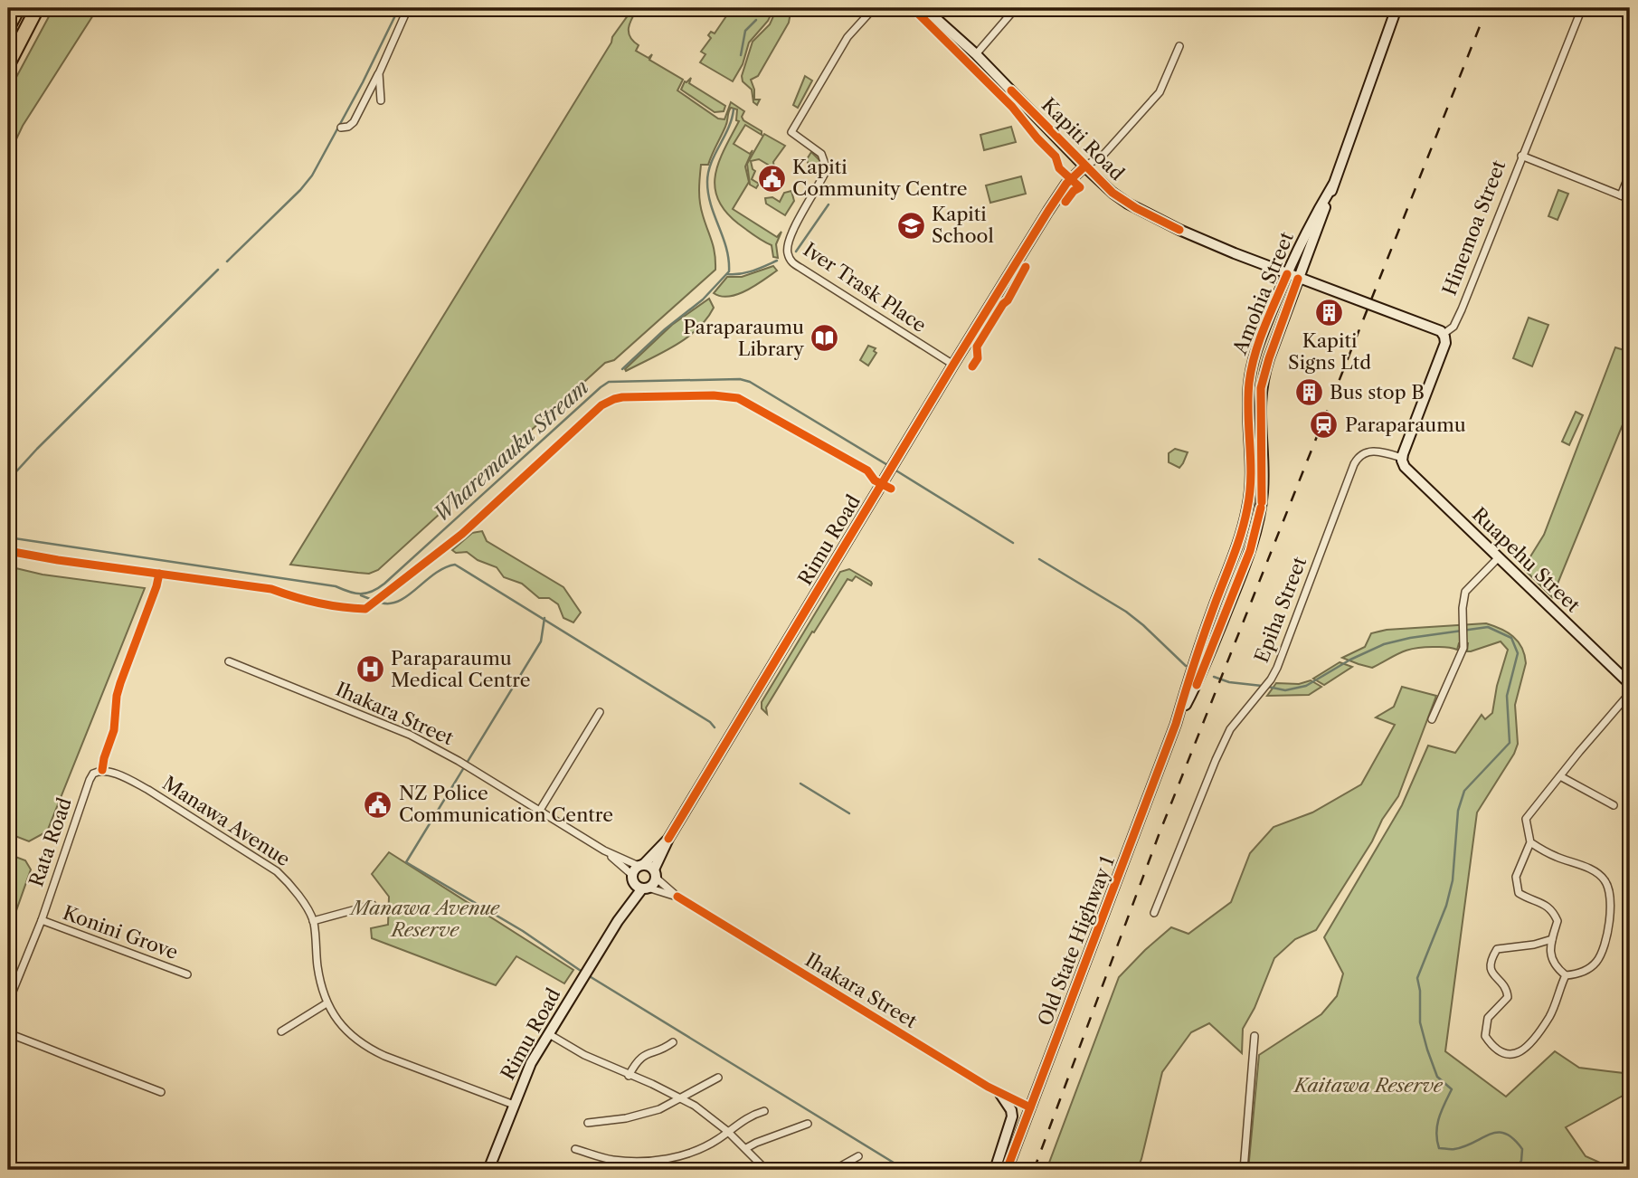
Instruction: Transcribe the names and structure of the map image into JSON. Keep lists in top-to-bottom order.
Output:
{
  "streets": {
    "main road": [
      "Kapiti Road",
      "Hinemoa Street",
      "Amohia Street",
      "Rimu Road",
      "Ruapehu Street",
      "Old State Highway 1"
    ],
    "street": [
      "Iver Trask Place",
      "Epiha Street",
      "Ihakara Street",
      "Manawa Avenue",
      "Rata Road",
      "Konini Grove"
    ]
  },
  "crossings": [
    ["Kapiti Road", "Hinemoa Street"],
    ["Kapiti Road", "Amohia Street"],
    ["Kapiti Road", "Rimu Road"],
    ["Hinemoa Street", "Ruapehu Street"],
    ["Hinemoa Street", "Epiha Street"],
    ["Iver Trask Place", "Rimu Road"],
    ["Amohia Street", "Old State Highway 1"],
    ["Rimu Road", "Ihakara Street"],
    ["Rimu Road", "Manawa Avenue"],
    ["Ruapehu Street", "Epiha Street"],
    ["Ihakara Street", "Old State Highway 1"],
    ["Manawa Avenue", "Rata Road"],
    ["Rata Road", "Konini Grove"]
  ],
  "water": ["Wharemauku Stream"],
  "parks": ["Manawa Avenue Reserve", "Kaitawa Reserve"],
  "places": {
    "public building": ["Kapiti Community Centre", "NZ Police Communication Centre"],
    "school or university": ["Kapiti School"],
    "building": ["Kapiti Signs Ltd", "Bus stop B"],
    "library": ["Paraparaumu Library"],
    "station": ["Paraparaumu"],
    "hospital": ["Paraparaumu Medical Centre"]
  }
}
